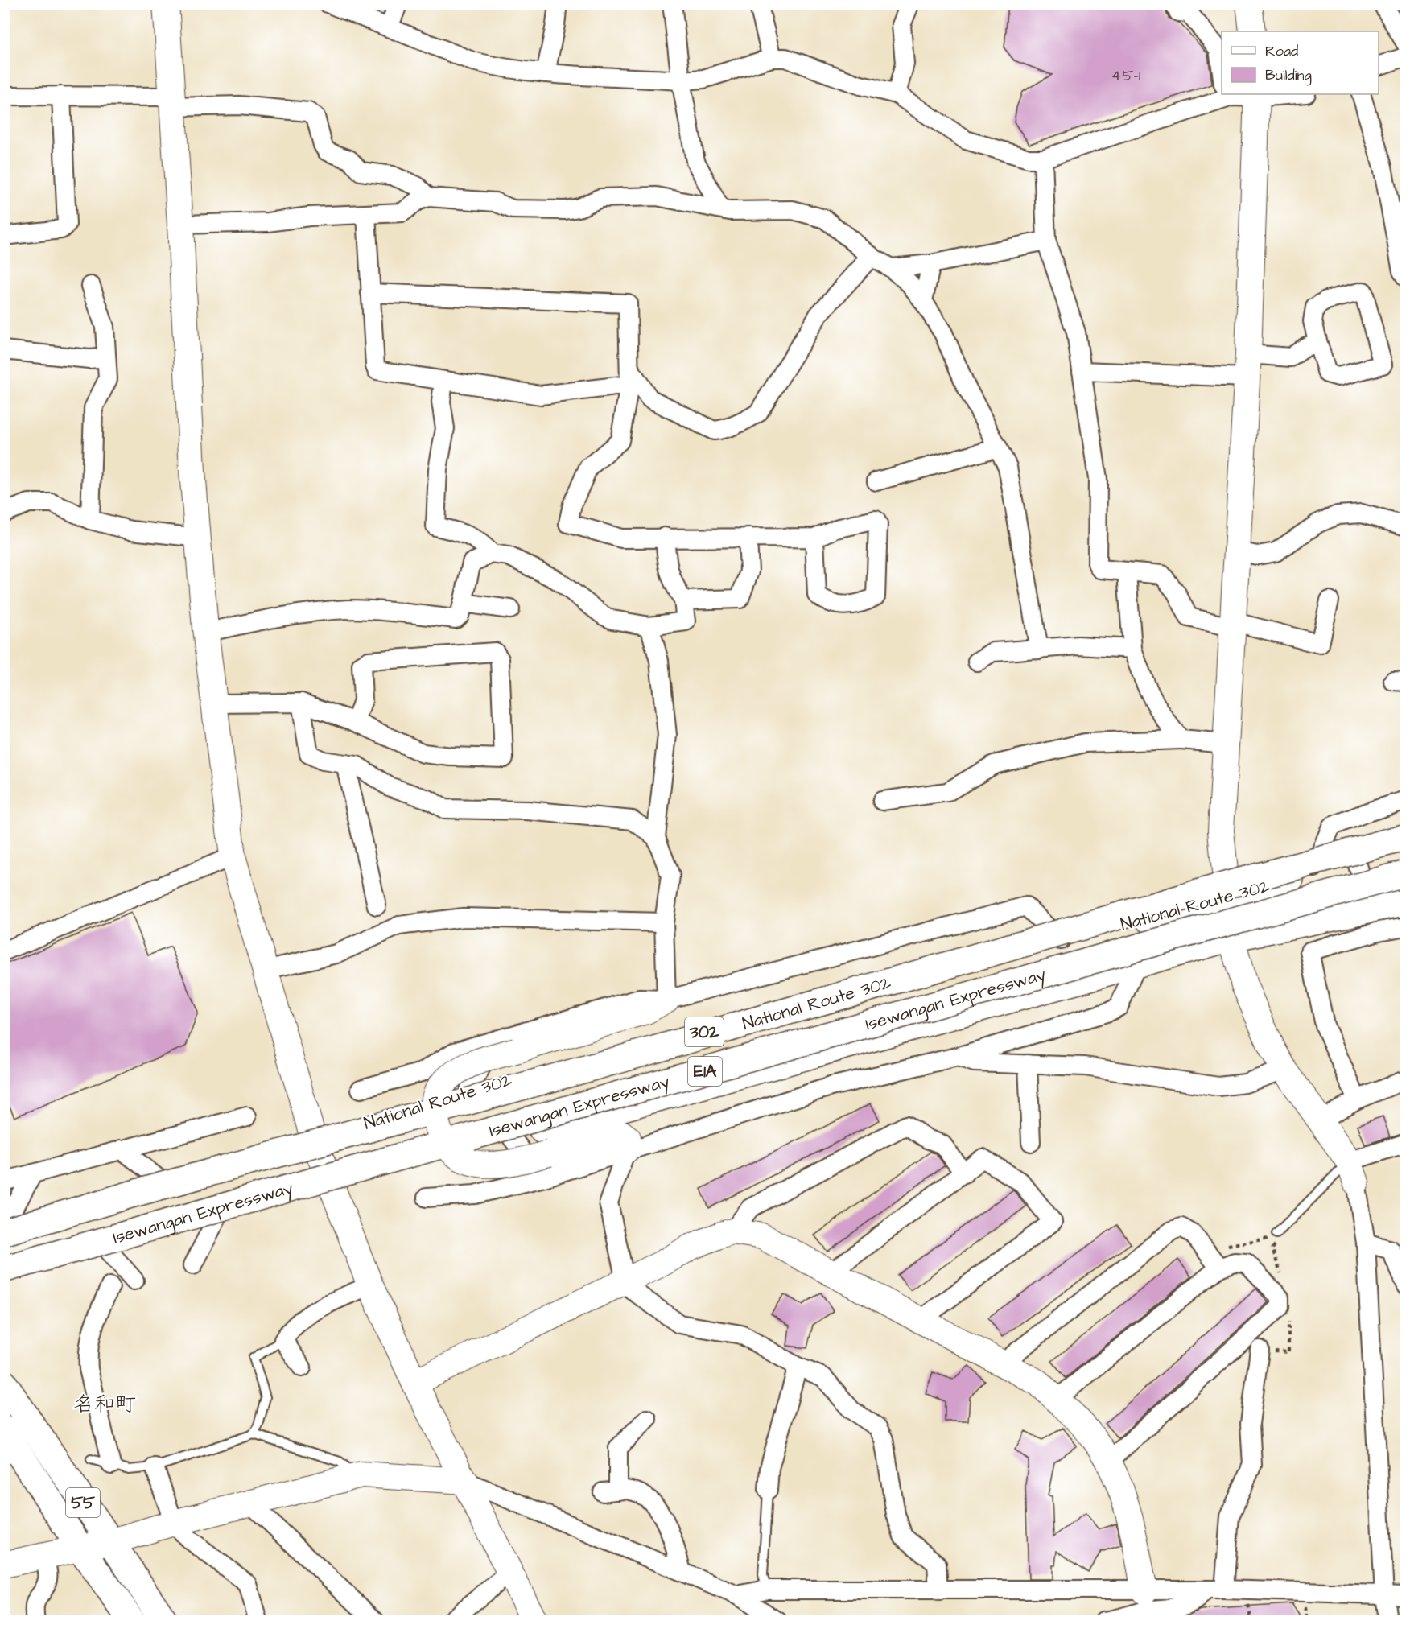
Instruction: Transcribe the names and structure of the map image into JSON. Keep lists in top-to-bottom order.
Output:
{
  "streets": {
    "main road": [
      "National Route 302",
      "Isewangan Expressway",
      "302",
      "E1A",
      "55"
    ]
  },
  "crossings": [
    ["National Route 302", "Isewangan Expressway"]
  ],
  "districts": ["名和町"],
  "house_numbers": ["45-1"],
  "legend": ["Road", "Building"]
}
